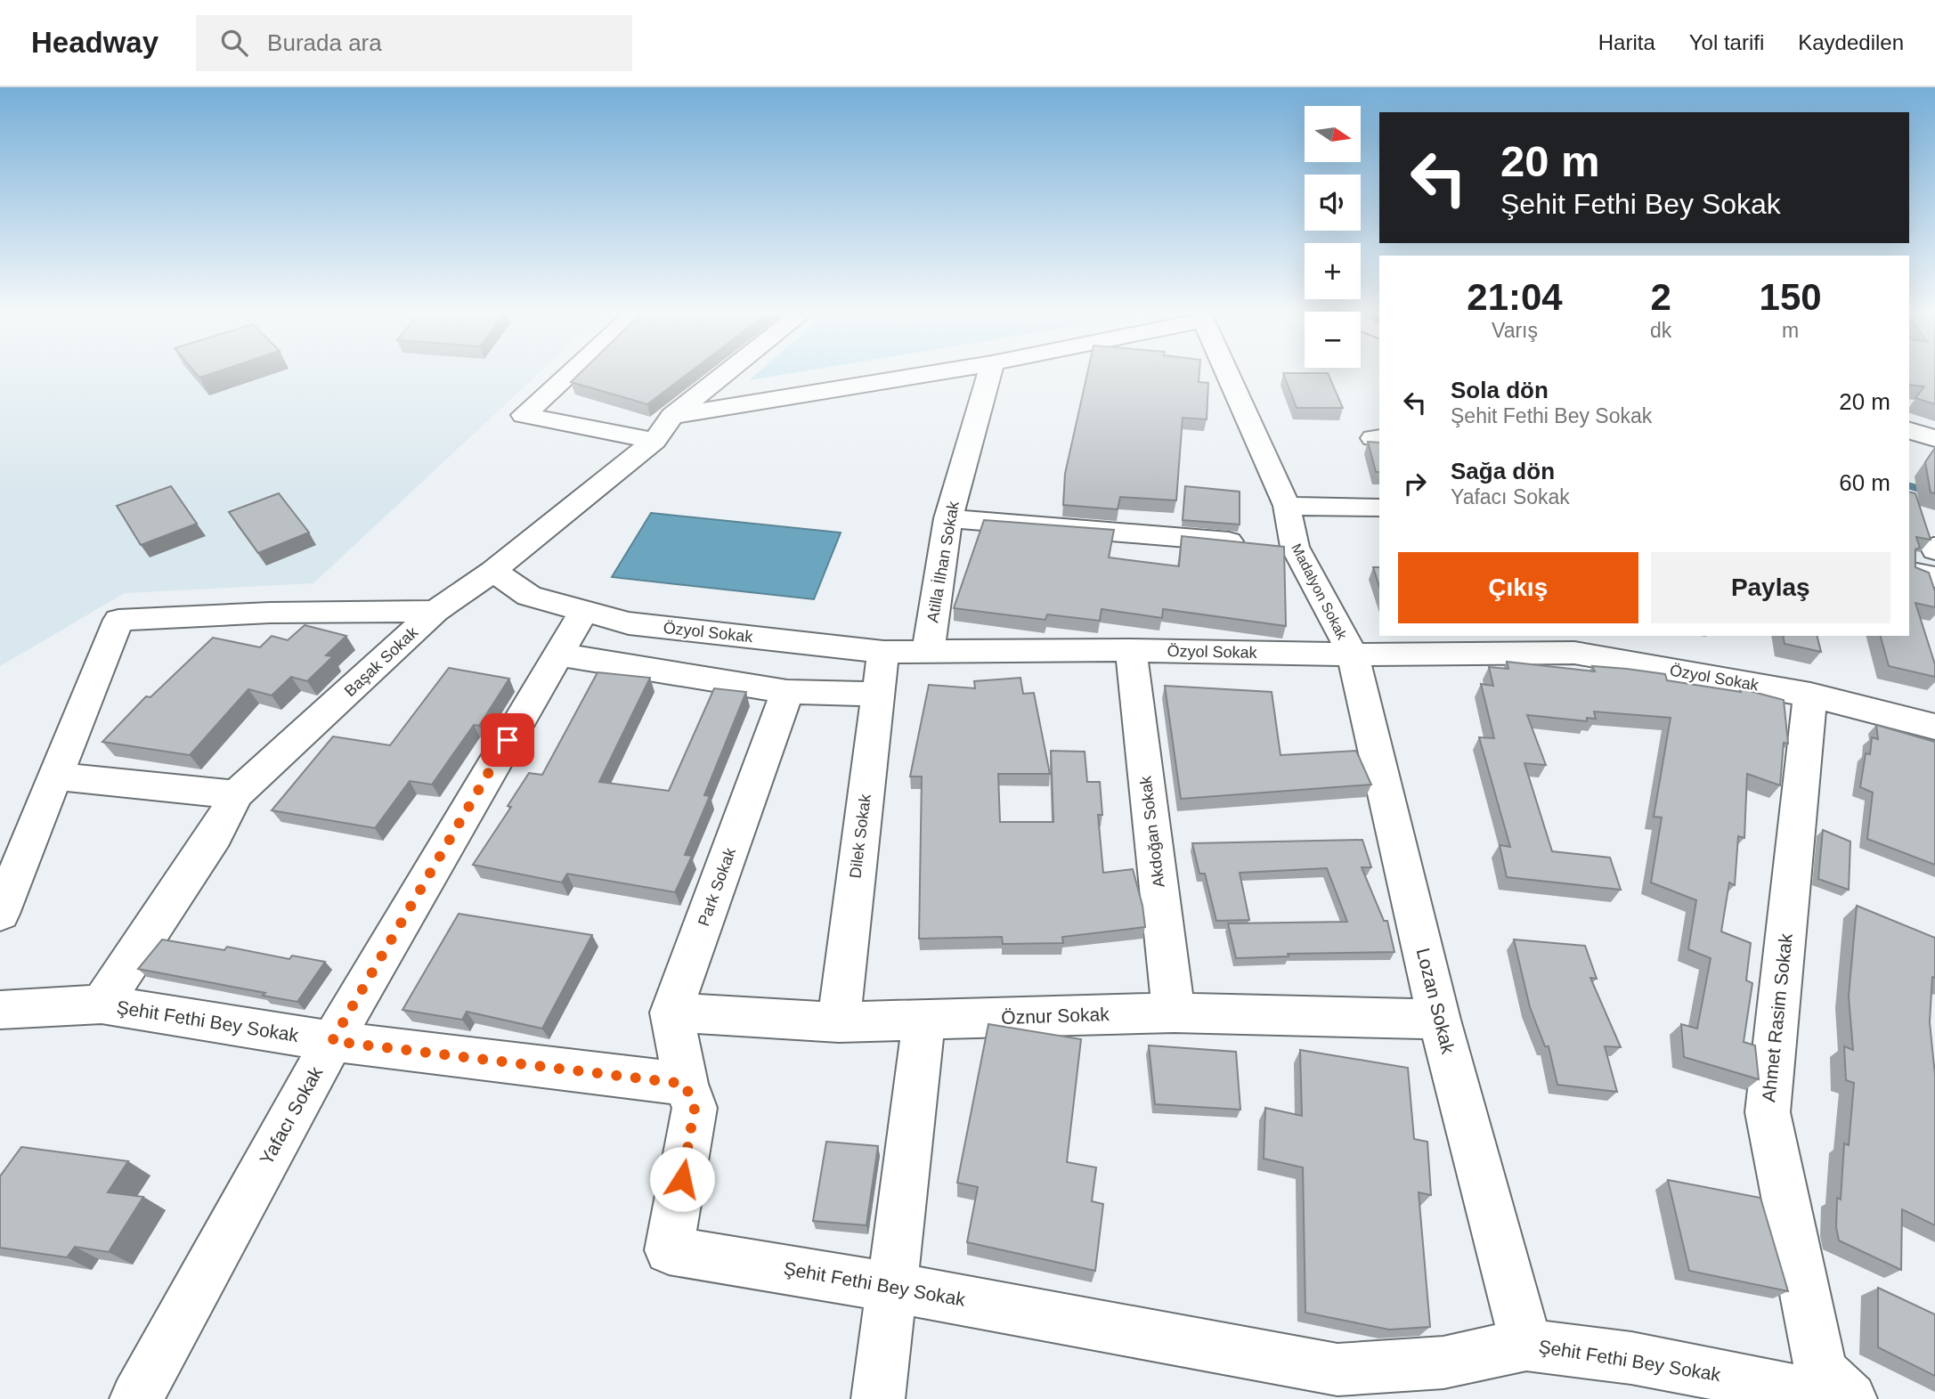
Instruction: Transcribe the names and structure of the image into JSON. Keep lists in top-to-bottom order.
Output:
{
  "streets": {
    "street": [
      "Atilla İlhan Sokak",
      "Madalyon Sokak",
      "Özyol Sokak",
      "Başak Sokak",
      "Akdoğan Sokak",
      "Dilek Sokak",
      "Park Sokak",
      "Lozan Sokak",
      "Öznur Sokak",
      "Ahmet Rasim Sokak",
      "Şehit Fethi Bey Sokak",
      "Yafacı Sokak"
    ]
  },
  "crossings": [
    ["Atilla İlhan Sokak", "Özyol Sokak"],
    ["Madalyon Sokak", "Özyol Sokak"],
    ["Madalyon Sokak", "Başak Sokak"],
    ["Madalyon Sokak", "Lozan Sokak"],
    ["Özyol Sokak", "Başak Sokak"],
    ["Özyol Sokak", "Akdoğan Sokak"],
    ["Özyol Sokak", "Dilek Sokak"],
    ["Özyol Sokak", "Lozan Sokak"],
    ["Özyol Sokak", "Ahmet Rasim Sokak"],
    ["Özyol Sokak", "Yafacı Sokak"],
    ["Başak Sokak", "Şehit Fethi Bey Sokak"],
    ["Akdoğan Sokak", "Öznur Sokak"],
    ["Dilek Sokak", "Öznur Sokak"],
    ["Park Sokak", "Öznur Sokak"],
    ["Lozan Sokak", "Öznur Sokak"],
    ["Lozan Sokak", "Şehit Fethi Bey Sokak"],
    ["Şehit Fethi Bey Sokak", "Yafacı Sokak"]
  ],
  "north": "right",
  "page": {
    "header": "Headway",
    "search": "Burada ara",
    "nav": ["Harita", "Yol tarifi", "Kaydedilen"],
    "map_buttons": ["+", "−"],
    "turn": ["20 m", "Şehit Fethi Bey Sokak"],
    "eta": [
      "21:04",
      "Varış",
      "2",
      "dk",
      "150",
      "m"
    ],
    "list": [
      {
        "name": "Sola dön",
        "note": "Şehit Fethi Bey Sokak",
        "value": "20 m"
      },
      {
        "name": "Sağa dön",
        "note": "Yafacı Sokak",
        "value": "60 m"
      }
    ],
    "buttons": ["Çıkış", "Paylaş"]
  }
}
